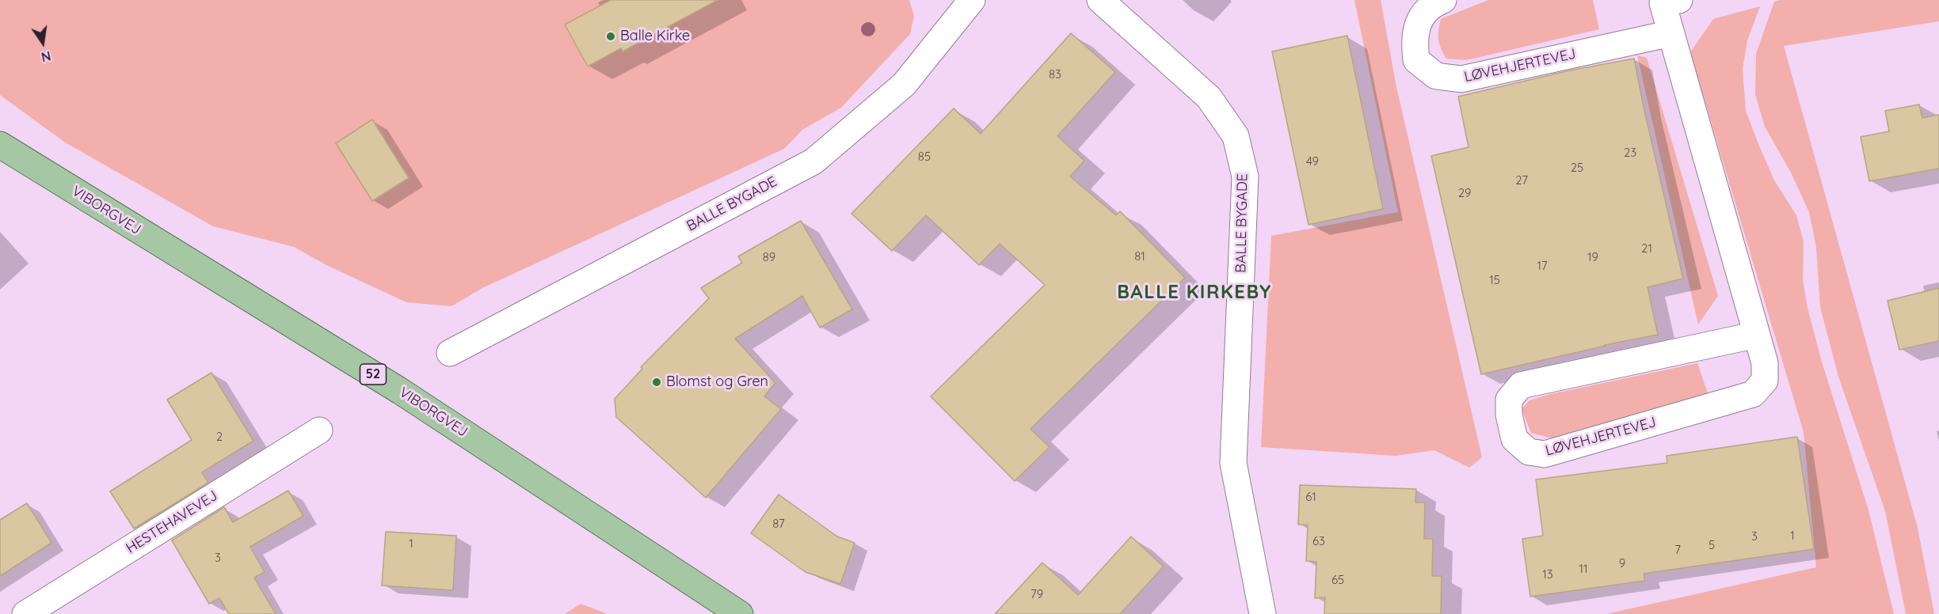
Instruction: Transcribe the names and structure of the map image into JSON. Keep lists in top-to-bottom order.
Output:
{
  "streets": {
    "main road": ["VIBORGVEJ", "52"],
    "street": ["LØVEHJERTEVEJ", "BALLE BYGADE", "HESTEHAVEVEJ"]
  },
  "districts": ["BALLE KIRKEBY"],
  "places": ["Balle Kirke", "Blomst og Gren"],
  "house_numbers": [
    "83",
    "23",
    "85",
    "49",
    "25",
    "27",
    "29",
    "21",
    "81",
    "89",
    "19",
    "17",
    "15",
    "2",
    "61",
    "87",
    "1",
    "3",
    "63",
    "1",
    "5",
    "7",
    "3",
    "9",
    "11",
    "13",
    "65",
    "79"
  ],
  "north": "bottom"
}
